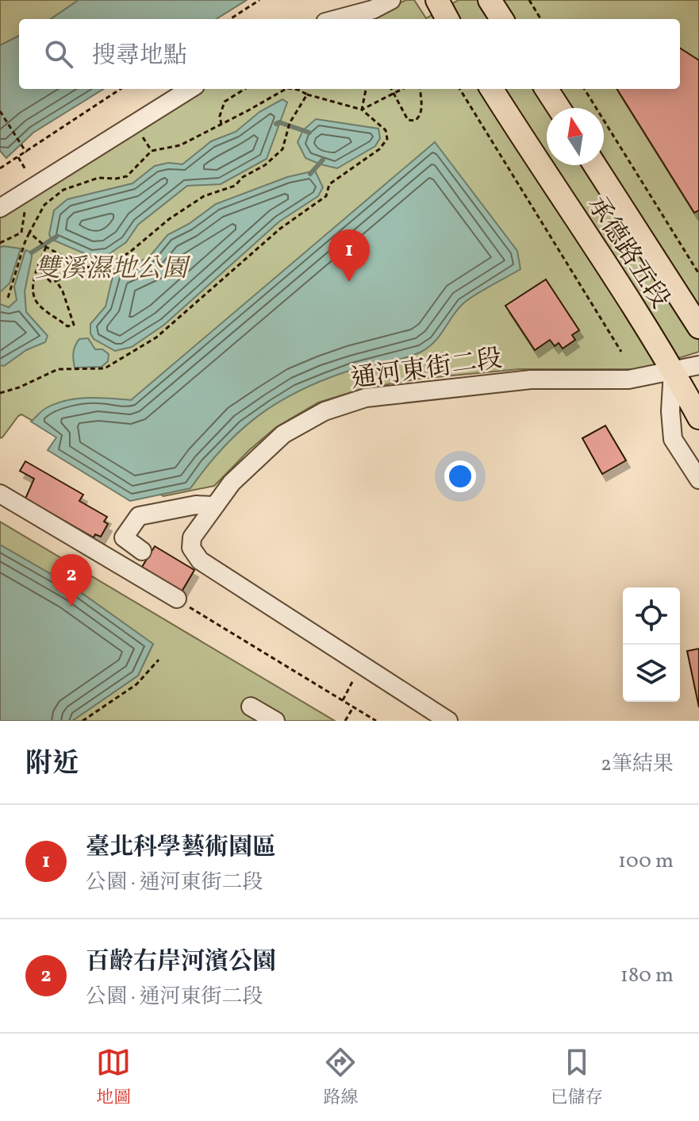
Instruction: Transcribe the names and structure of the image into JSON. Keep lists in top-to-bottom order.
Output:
{
  "streets": {
    "main road": ["承德路五段"],
    "street": ["通河東街二段"]
  },
  "crossings": [
    ["承德路五段", "通河東街二段"]
  ],
  "parks": ["雙溪濕地公園"],
  "north": "top",
  "page": {
    "search": "搜尋地點",
    "pins": ["1", "2"],
    "heading": ["附近", "2筆結果"],
    "list": [
      {
        "mark": "1",
        "name": "臺北科學藝術園區",
        "note": "公園 · 通河東街二段",
        "value": "100 m"
      },
      {
        "mark": "2",
        "name": "百齡右岸河濱公園",
        "note": "公園 · 通河東街二段",
        "value": "180 m"
      }
    ],
    "nav": ["地圖", "路線", "已儲存"]
  }
}
